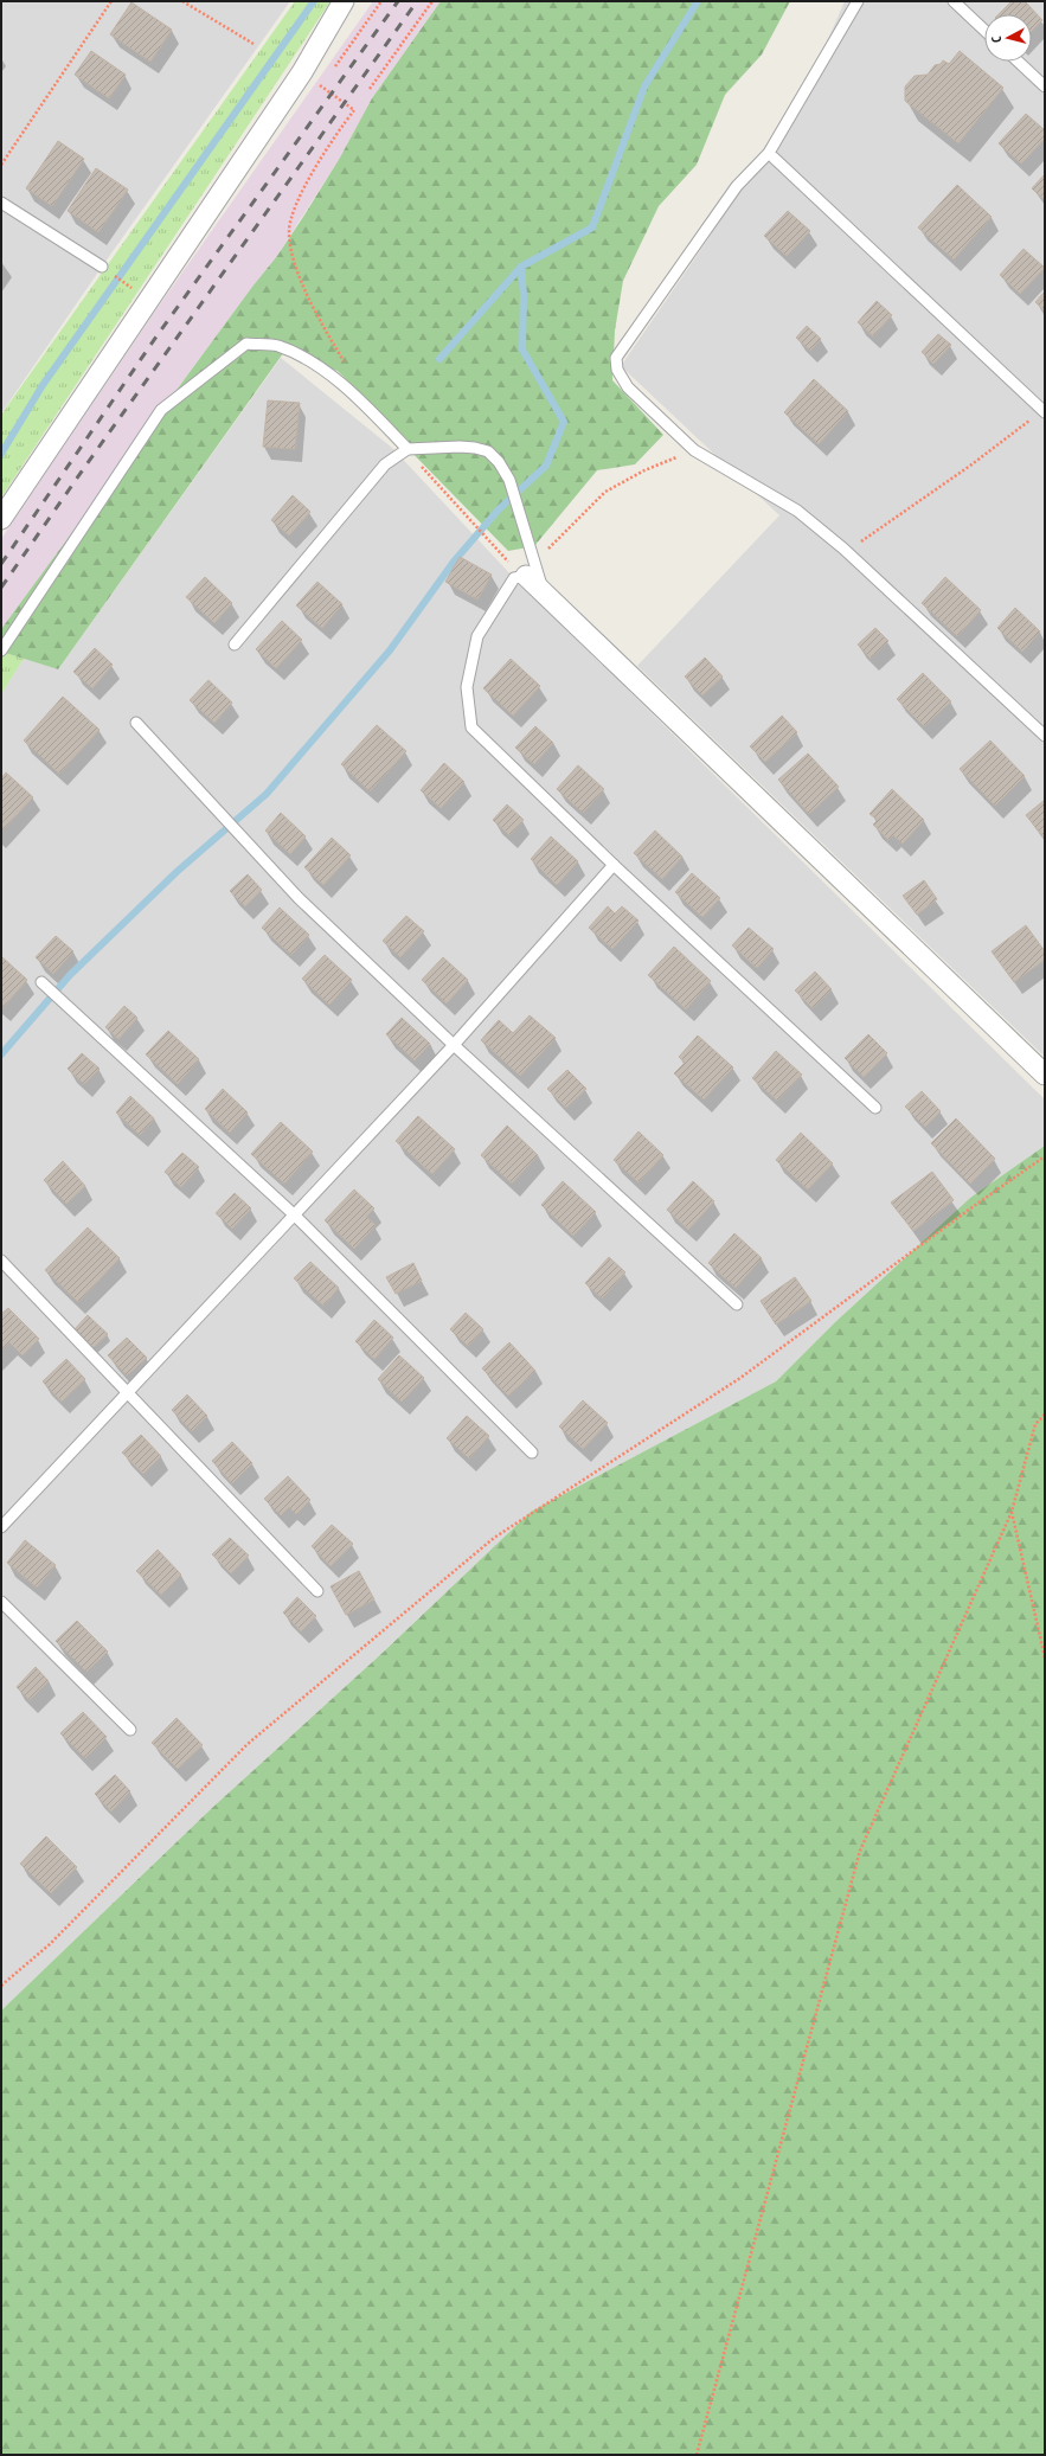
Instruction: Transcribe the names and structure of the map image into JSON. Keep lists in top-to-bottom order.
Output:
{
  "north": "left"
}
